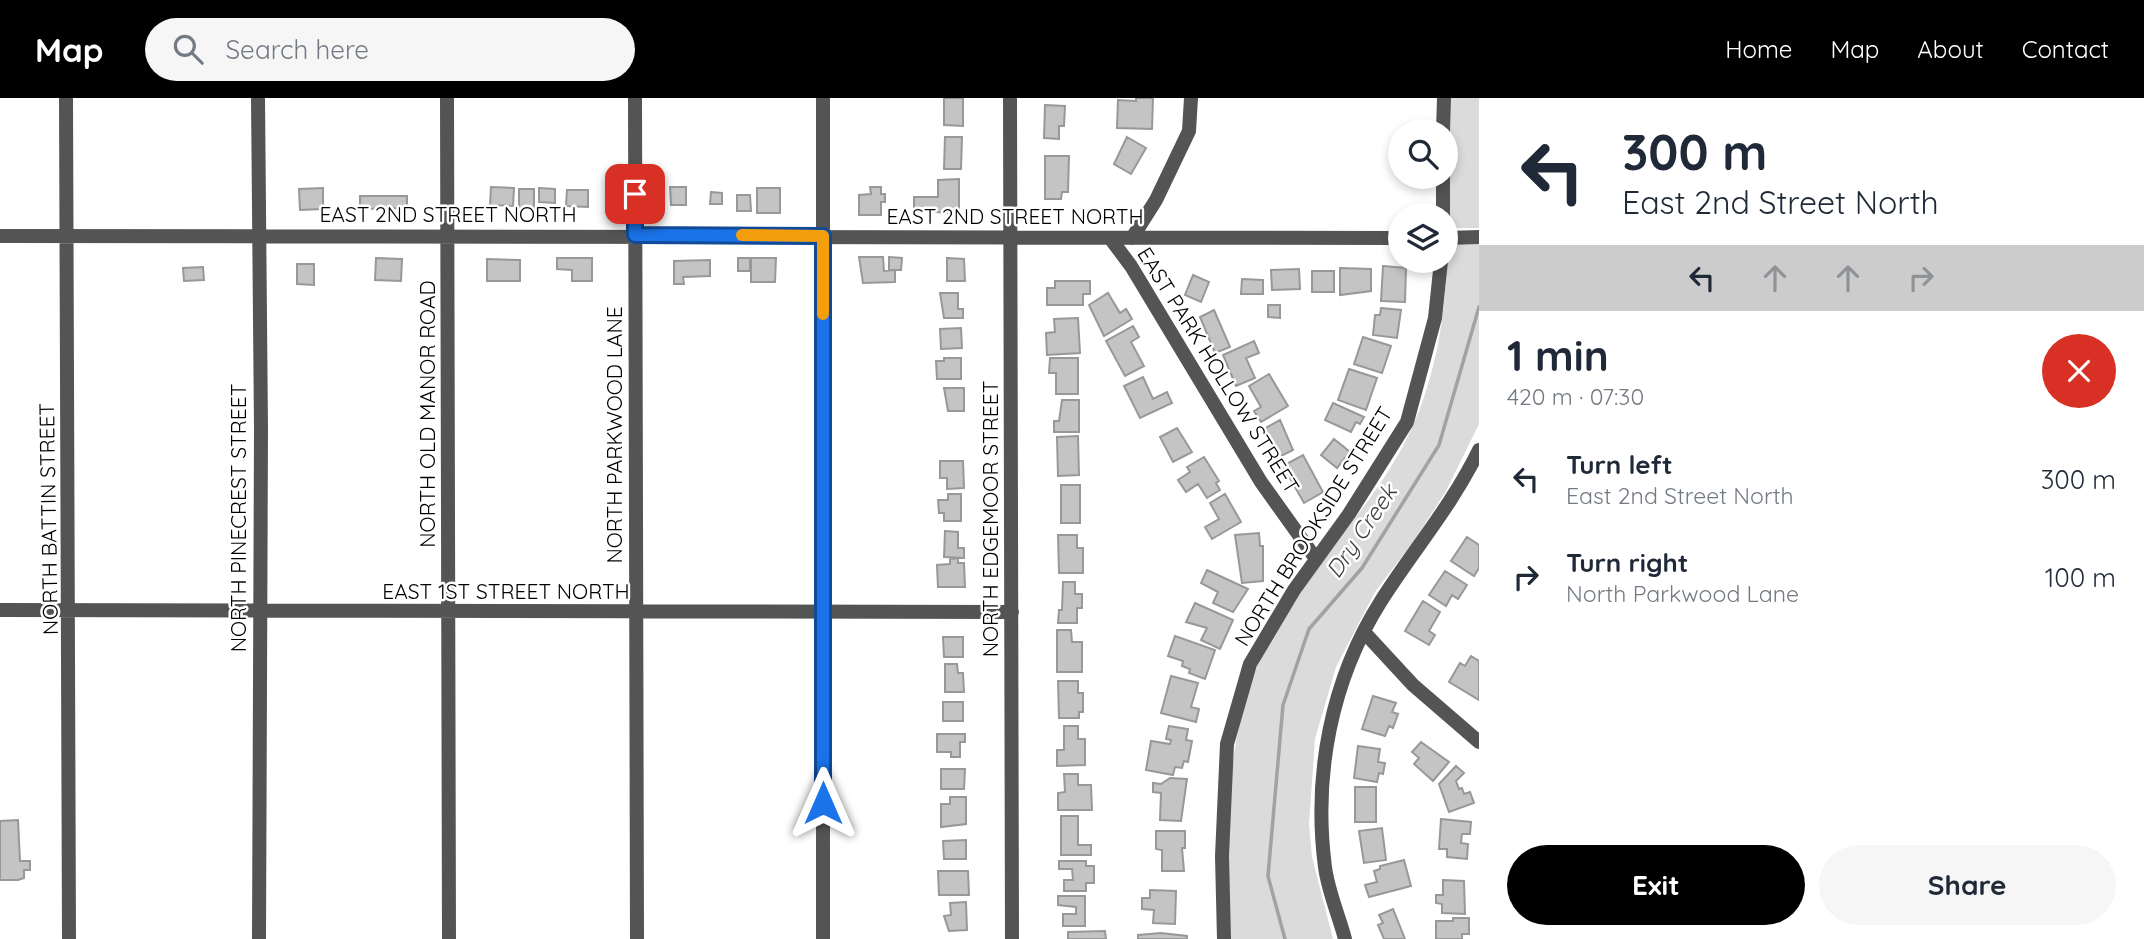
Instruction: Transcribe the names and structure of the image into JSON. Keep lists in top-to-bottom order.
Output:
{
  "streets": {
    "street": [
      "EAST 2ND STREET NORTH",
      "EAST PARK HOLLOW STREET",
      "NORTH OLD MANOR ROAD",
      "NORTH PARKWOOD LANE",
      "NORTH PINECREST STREET",
      "NORTH BATTIN STREET",
      "NORTH EDGEMOOR STREET",
      "NORTH BROOKSIDE STREET",
      "EAST 1ST STREET NORTH"
    ]
  },
  "crossings": [
    ["EAST 2ND STREET NORTH", "EAST PARK HOLLOW STREET"],
    ["EAST 2ND STREET NORTH", "NORTH OLD MANOR ROAD"],
    ["EAST 2ND STREET NORTH", "NORTH PARKWOOD LANE"],
    ["EAST 2ND STREET NORTH", "NORTH PINECREST STREET"],
    ["EAST 2ND STREET NORTH", "NORTH BATTIN STREET"],
    ["EAST 2ND STREET NORTH", "NORTH EDGEMOOR STREET"],
    ["EAST PARK HOLLOW STREET", "NORTH BROOKSIDE STREET"],
    ["NORTH OLD MANOR ROAD", "EAST 1ST STREET NORTH"],
    ["NORTH PARKWOOD LANE", "EAST 1ST STREET NORTH"],
    ["NORTH PINECREST STREET", "EAST 1ST STREET NORTH"],
    ["NORTH BATTIN STREET", "EAST 1ST STREET NORTH"],
    ["NORTH EDGEMOOR STREET", "EAST 1ST STREET NORTH"]
  ],
  "water": ["Dry Creek"],
  "page": {
    "header": "Map",
    "search": "Search here",
    "nav": [
      "Home",
      "Map",
      "About",
      "Contact"
    ],
    "turn": ["300 m", "East 2nd Street North"],
    "heading": ["1 min", "420 m · 07:30"],
    "list": [
      {
        "name": "Turn left",
        "note": "East 2nd Street North",
        "value": "300 m"
      },
      {
        "name": "Turn right",
        "note": "North Parkwood Lane",
        "value": "100 m"
      }
    ],
    "buttons": ["Exit", "Share"]
  }
}
